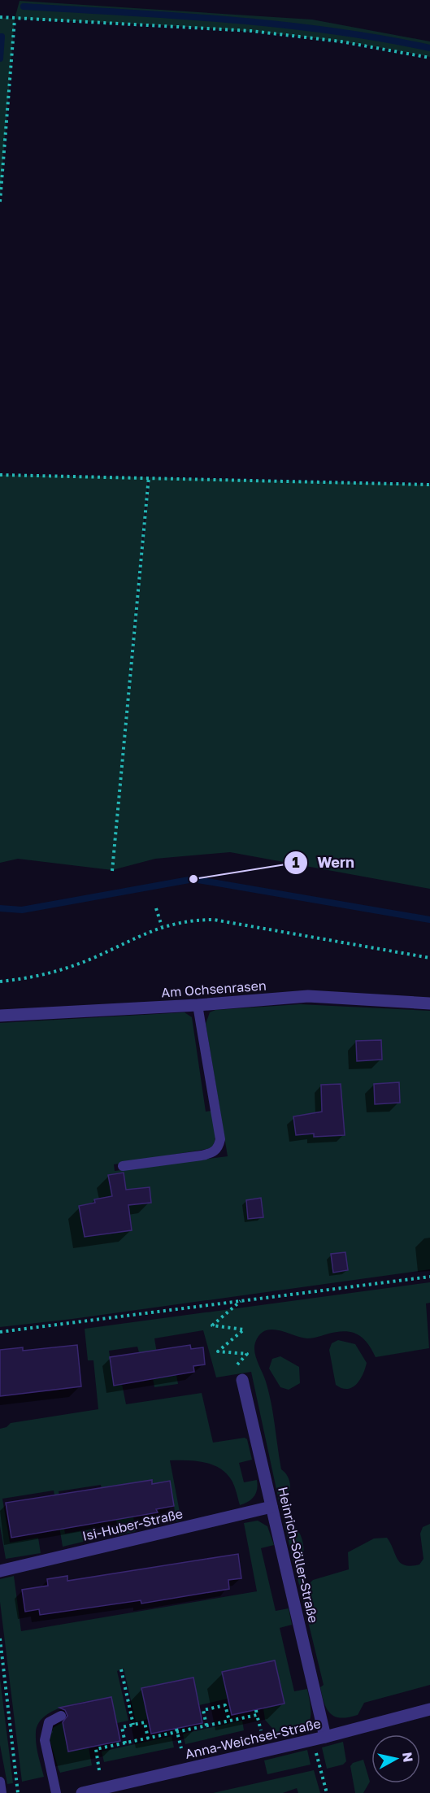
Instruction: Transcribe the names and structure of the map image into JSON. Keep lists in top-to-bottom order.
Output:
{
  "streets": {
    "street": [
      "Am Ochsenrasen",
      "Isi-Huber-Straße",
      "Heinrich-Söller-Straße",
      "Anna-Weichsel-Straße"
    ]
  },
  "crossings": [
    ["Isi-Huber-Straße", "Heinrich-Söller-Straße"],
    ["Heinrich-Söller-Straße", "Anna-Weichsel-Straße"]
  ],
  "places": ["Wern"],
  "north": "right"
}
